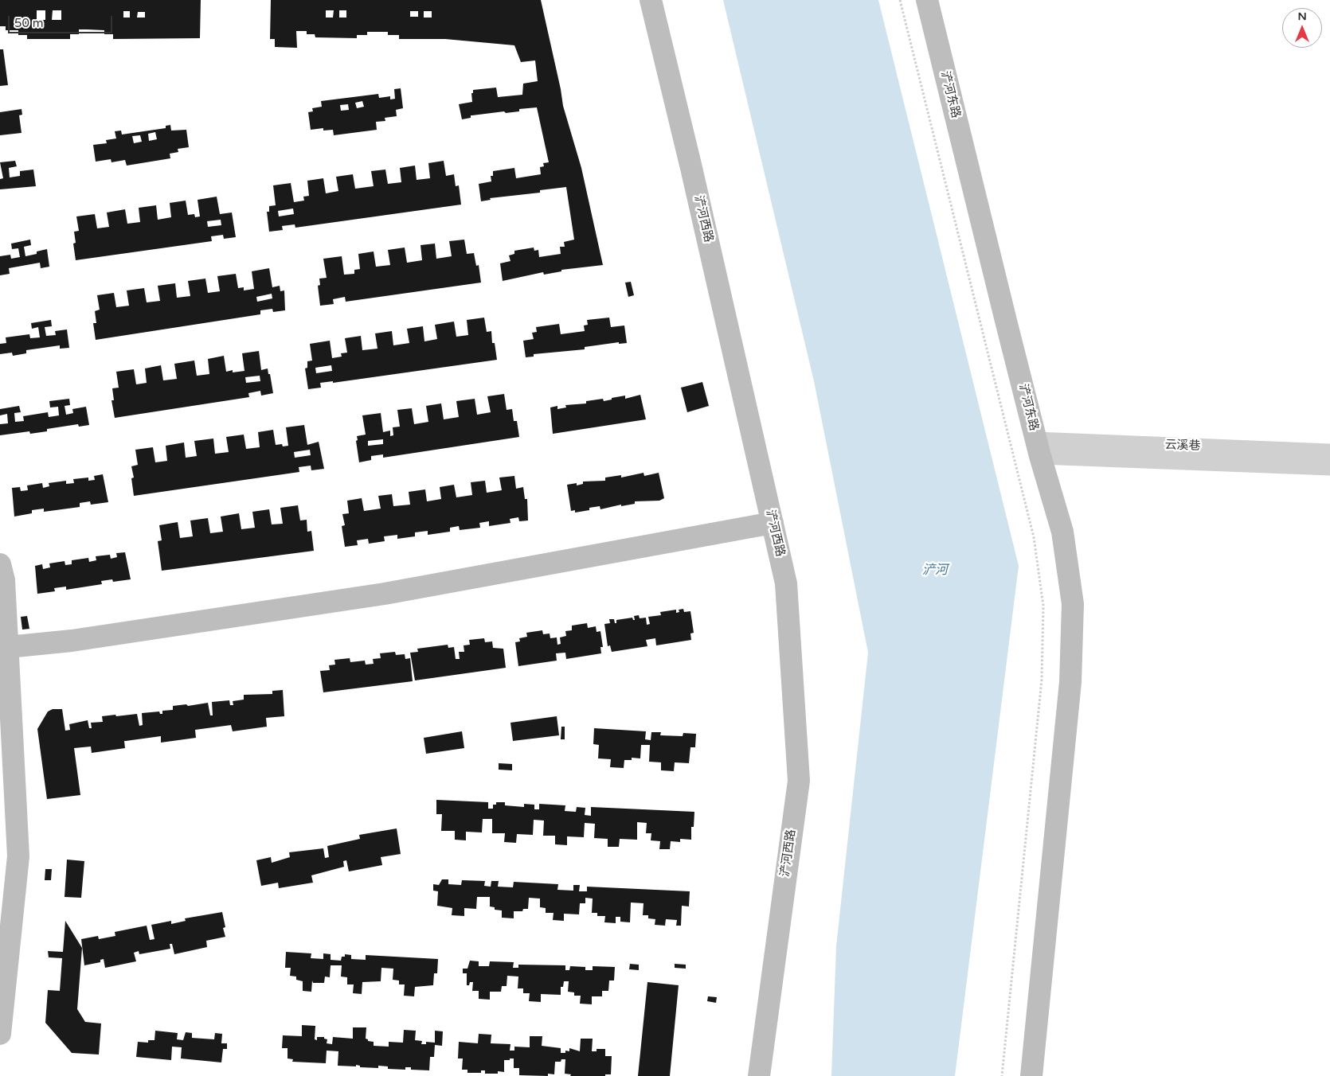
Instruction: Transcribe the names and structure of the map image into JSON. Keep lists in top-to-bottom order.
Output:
{
  "streets": {
    "street": ["浐河东路", "浐河西路", "云溪巷"]
  },
  "crossings": [
    ["浐河东路", "云溪巷"]
  ],
  "water": ["浐河"],
  "scale_bar": "50 m",
  "north": "top"
}
